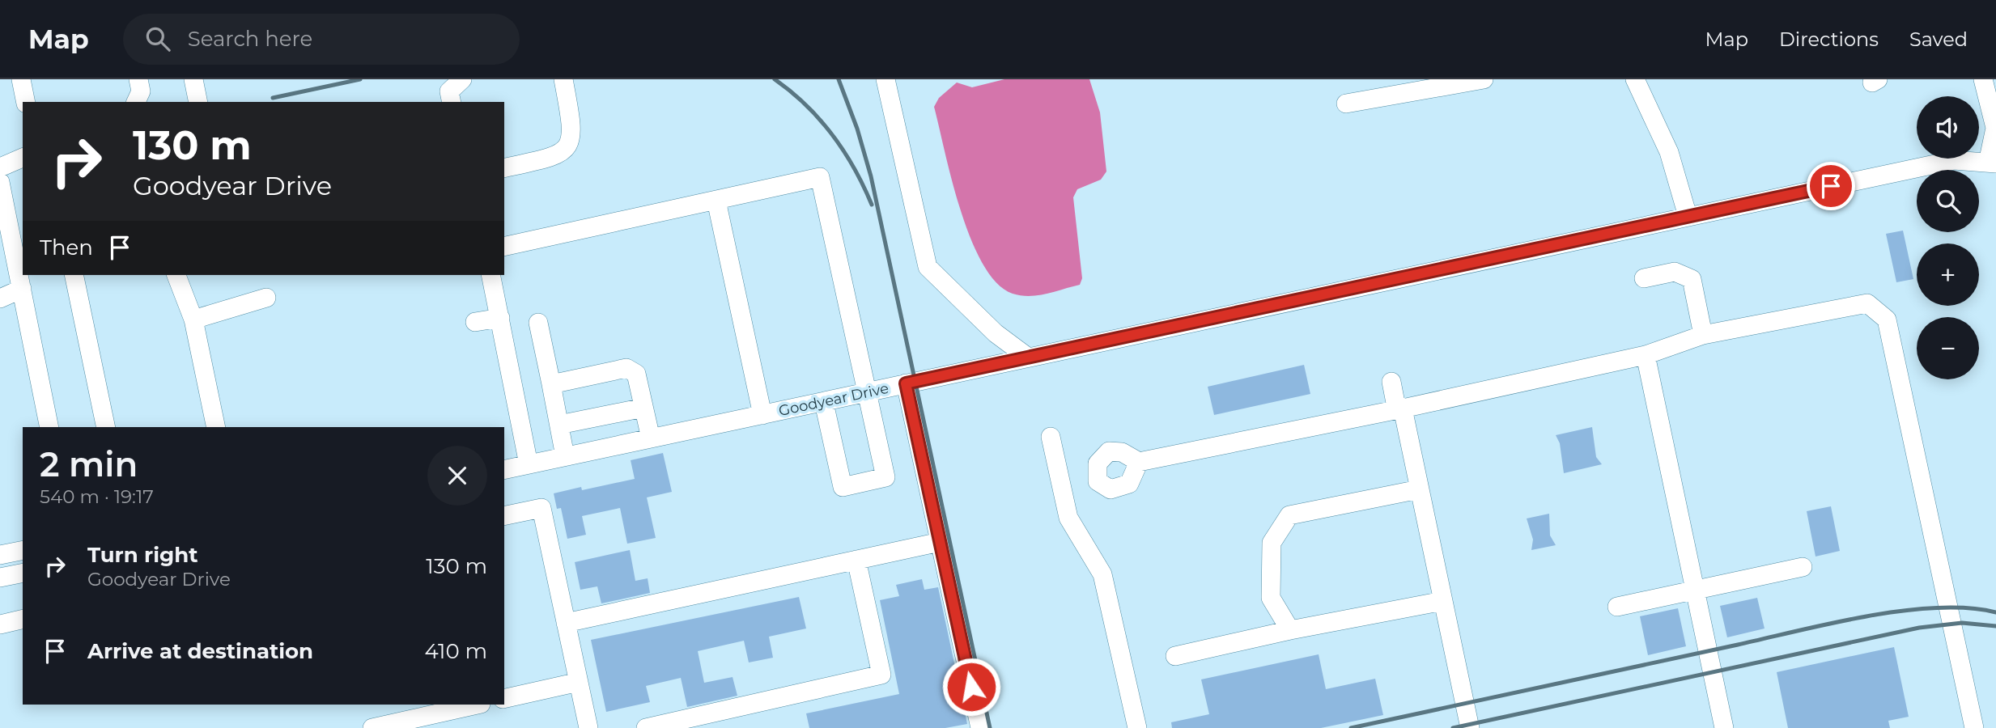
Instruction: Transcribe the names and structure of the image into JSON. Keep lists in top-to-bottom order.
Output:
{
  "streets": {
    "street": ["Goodyear Drive"]
  },
  "page": {
    "header": "Map",
    "search": "Search here",
    "nav": ["Map", "Directions", "Saved"],
    "map_buttons": ["+", "−"],
    "turn": ["130 m", "Goodyear Drive"],
    "then": "Then",
    "heading": ["2 min", "540 m · 19:17"],
    "list": [
      {
        "name": "Turn right",
        "note": "Goodyear Drive",
        "value": "130 m"
      },
      {
        "name": "Arrive at destination",
        "value": "410 m"
      }
    ]
  }
}
